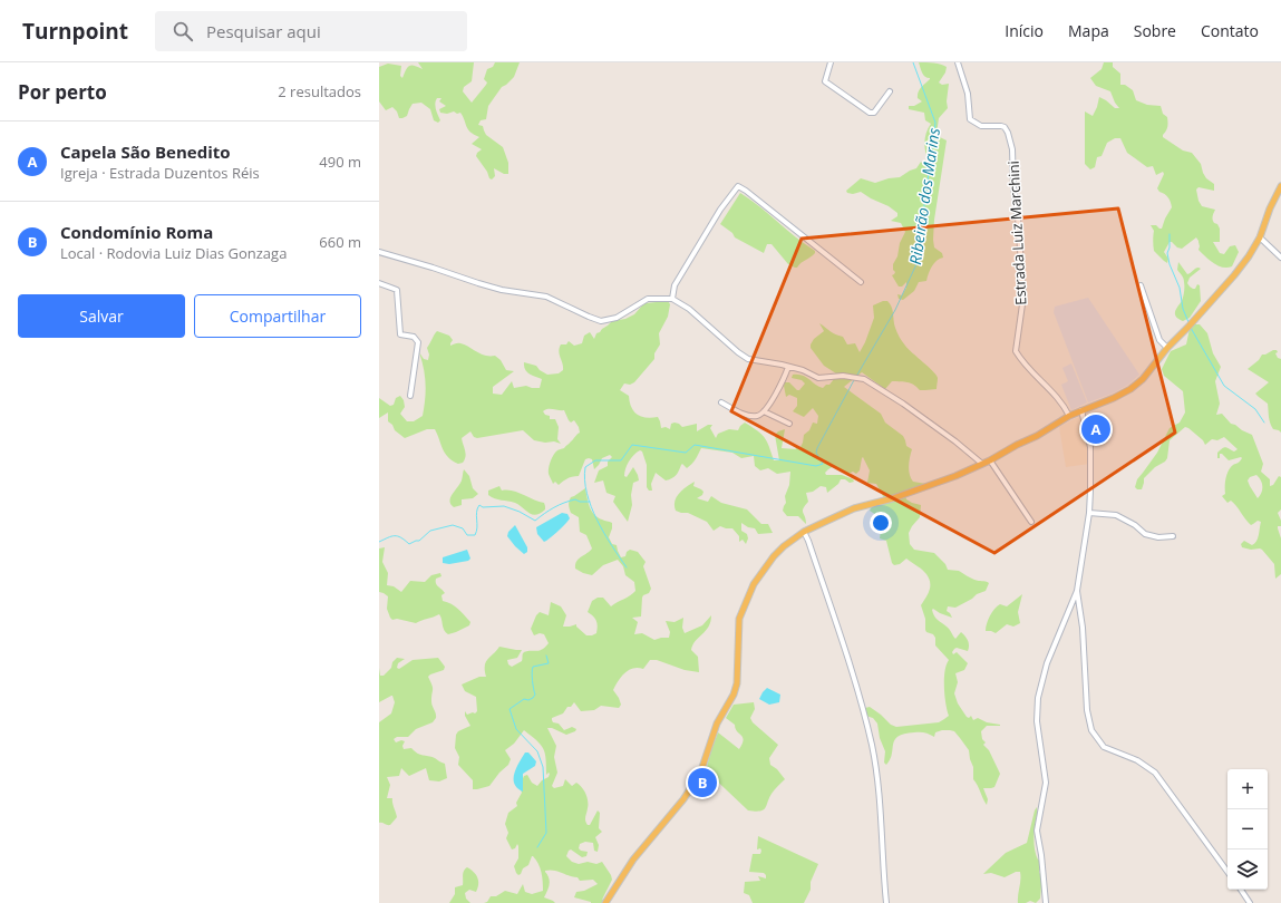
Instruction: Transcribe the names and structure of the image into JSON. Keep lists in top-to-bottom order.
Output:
{
  "streets": {
    "street": ["Estrada Luiz Marchini"]
  },
  "water": ["Ribeirão dos Marins"],
  "page": {
    "header": "Turnpoint",
    "search": "Pesquisar aqui",
    "nav": [
      "Início",
      "Mapa",
      "Sobre",
      "Contato"
    ],
    "heading": ["Por perto", "2 resultados"],
    "list": [
      {
        "mark": "A",
        "name": "Capela São Benedito",
        "note": "Igreja · Estrada Duzentos Réis",
        "value": "490 m"
      },
      {
        "mark": "B",
        "name": "Condomínio Roma",
        "note": "Local · Rodovia Luiz Dias Gonzaga",
        "value": "660 m"
      }
    ],
    "buttons": ["Salvar", "Compartilhar"],
    "pins": ["A", "B"],
    "map_buttons": ["+", "−"]
  }
}
